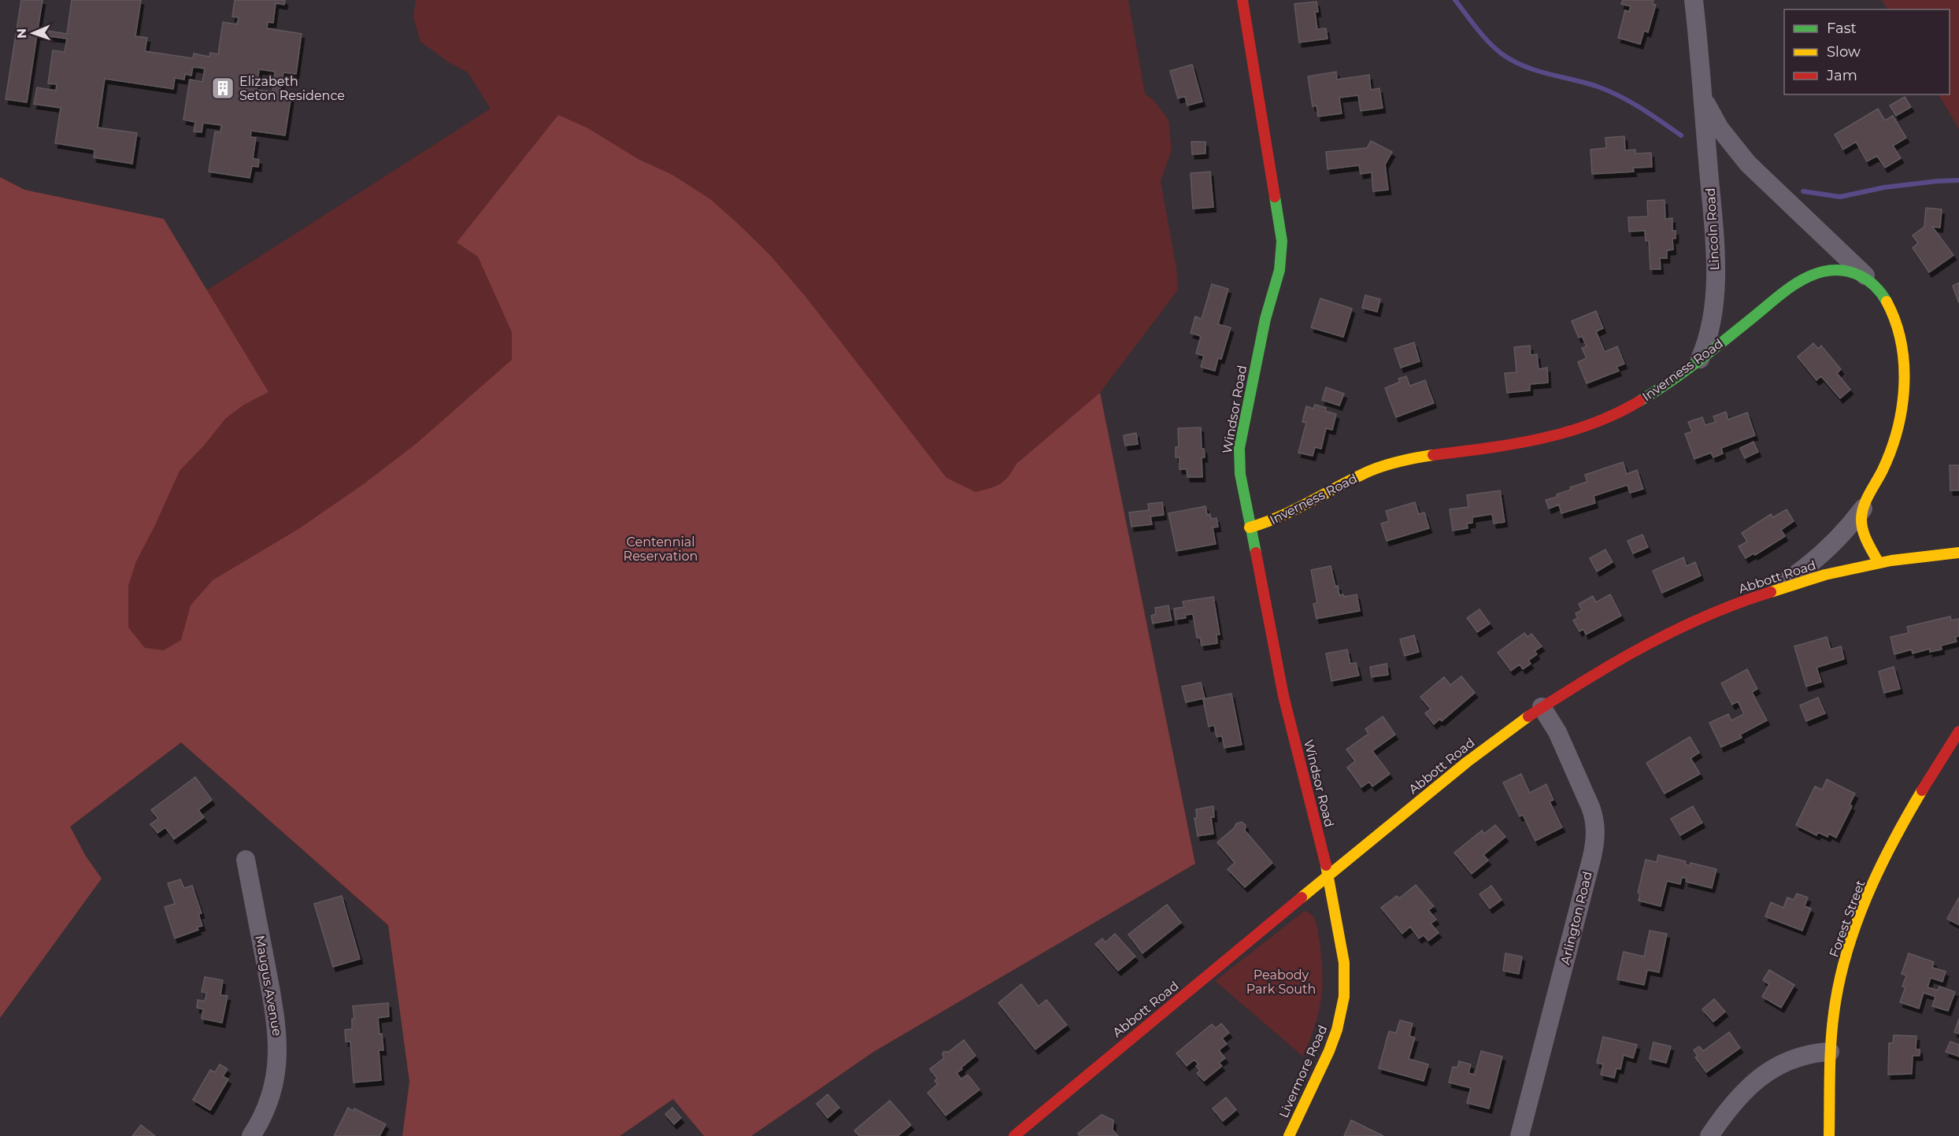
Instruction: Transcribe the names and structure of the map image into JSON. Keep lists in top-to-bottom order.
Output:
{
  "streets": {
    "street": [
      "Lincoln Road",
      "Inverness Road",
      "Windsor Road",
      "Abbott Road",
      "Arlington Road",
      "Forest Street",
      "Maugus Avenue",
      "Livermore Road"
    ]
  },
  "crossings": [
    ["Lincoln Road", "Inverness Road"],
    ["Inverness Road", "Windsor Road"],
    ["Windsor Road", "Abbott Road"],
    ["Windsor Road", "Livermore Road"],
    ["Abbott Road", "Arlington Road"],
    ["Abbott Road", "Livermore Road"]
  ],
  "parks": ["Centennial Reservation", "Peabody Park South"],
  "places": {
    "building": ["Elizabeth Seton Residence"]
  },
  "legend": ["Fast", "Slow", "Jam"],
  "north": "left"
}
